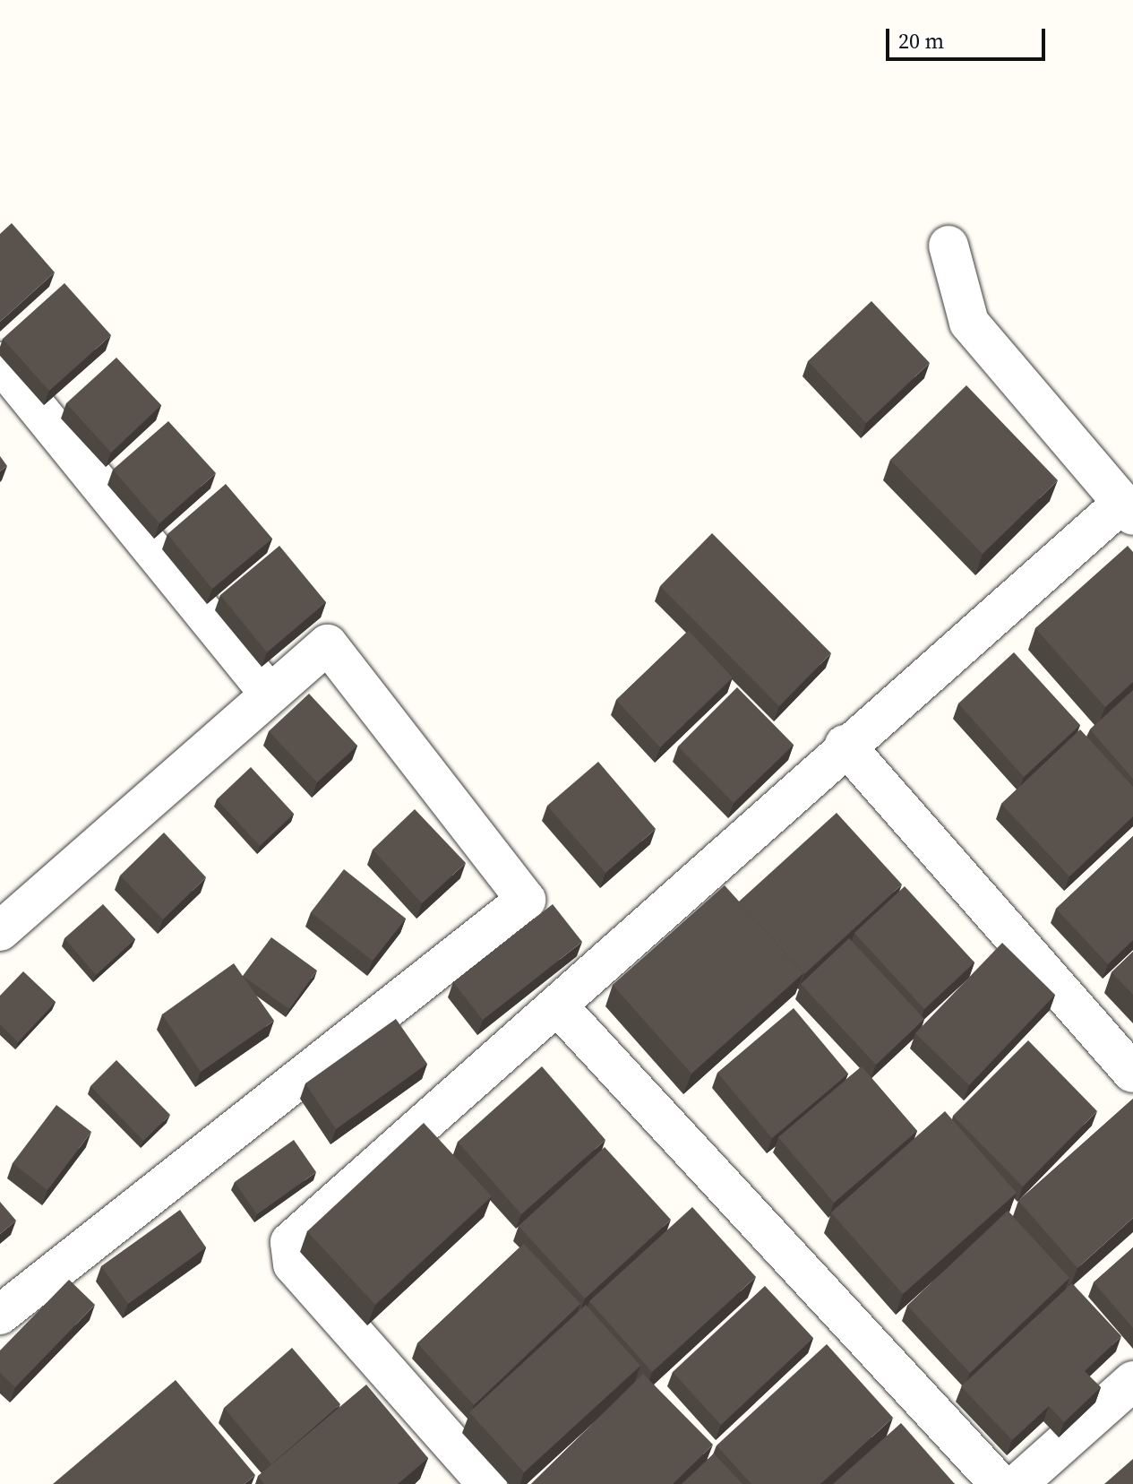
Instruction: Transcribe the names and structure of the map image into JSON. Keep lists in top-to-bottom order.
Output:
{
  "scale_bar": "20 m"
}
